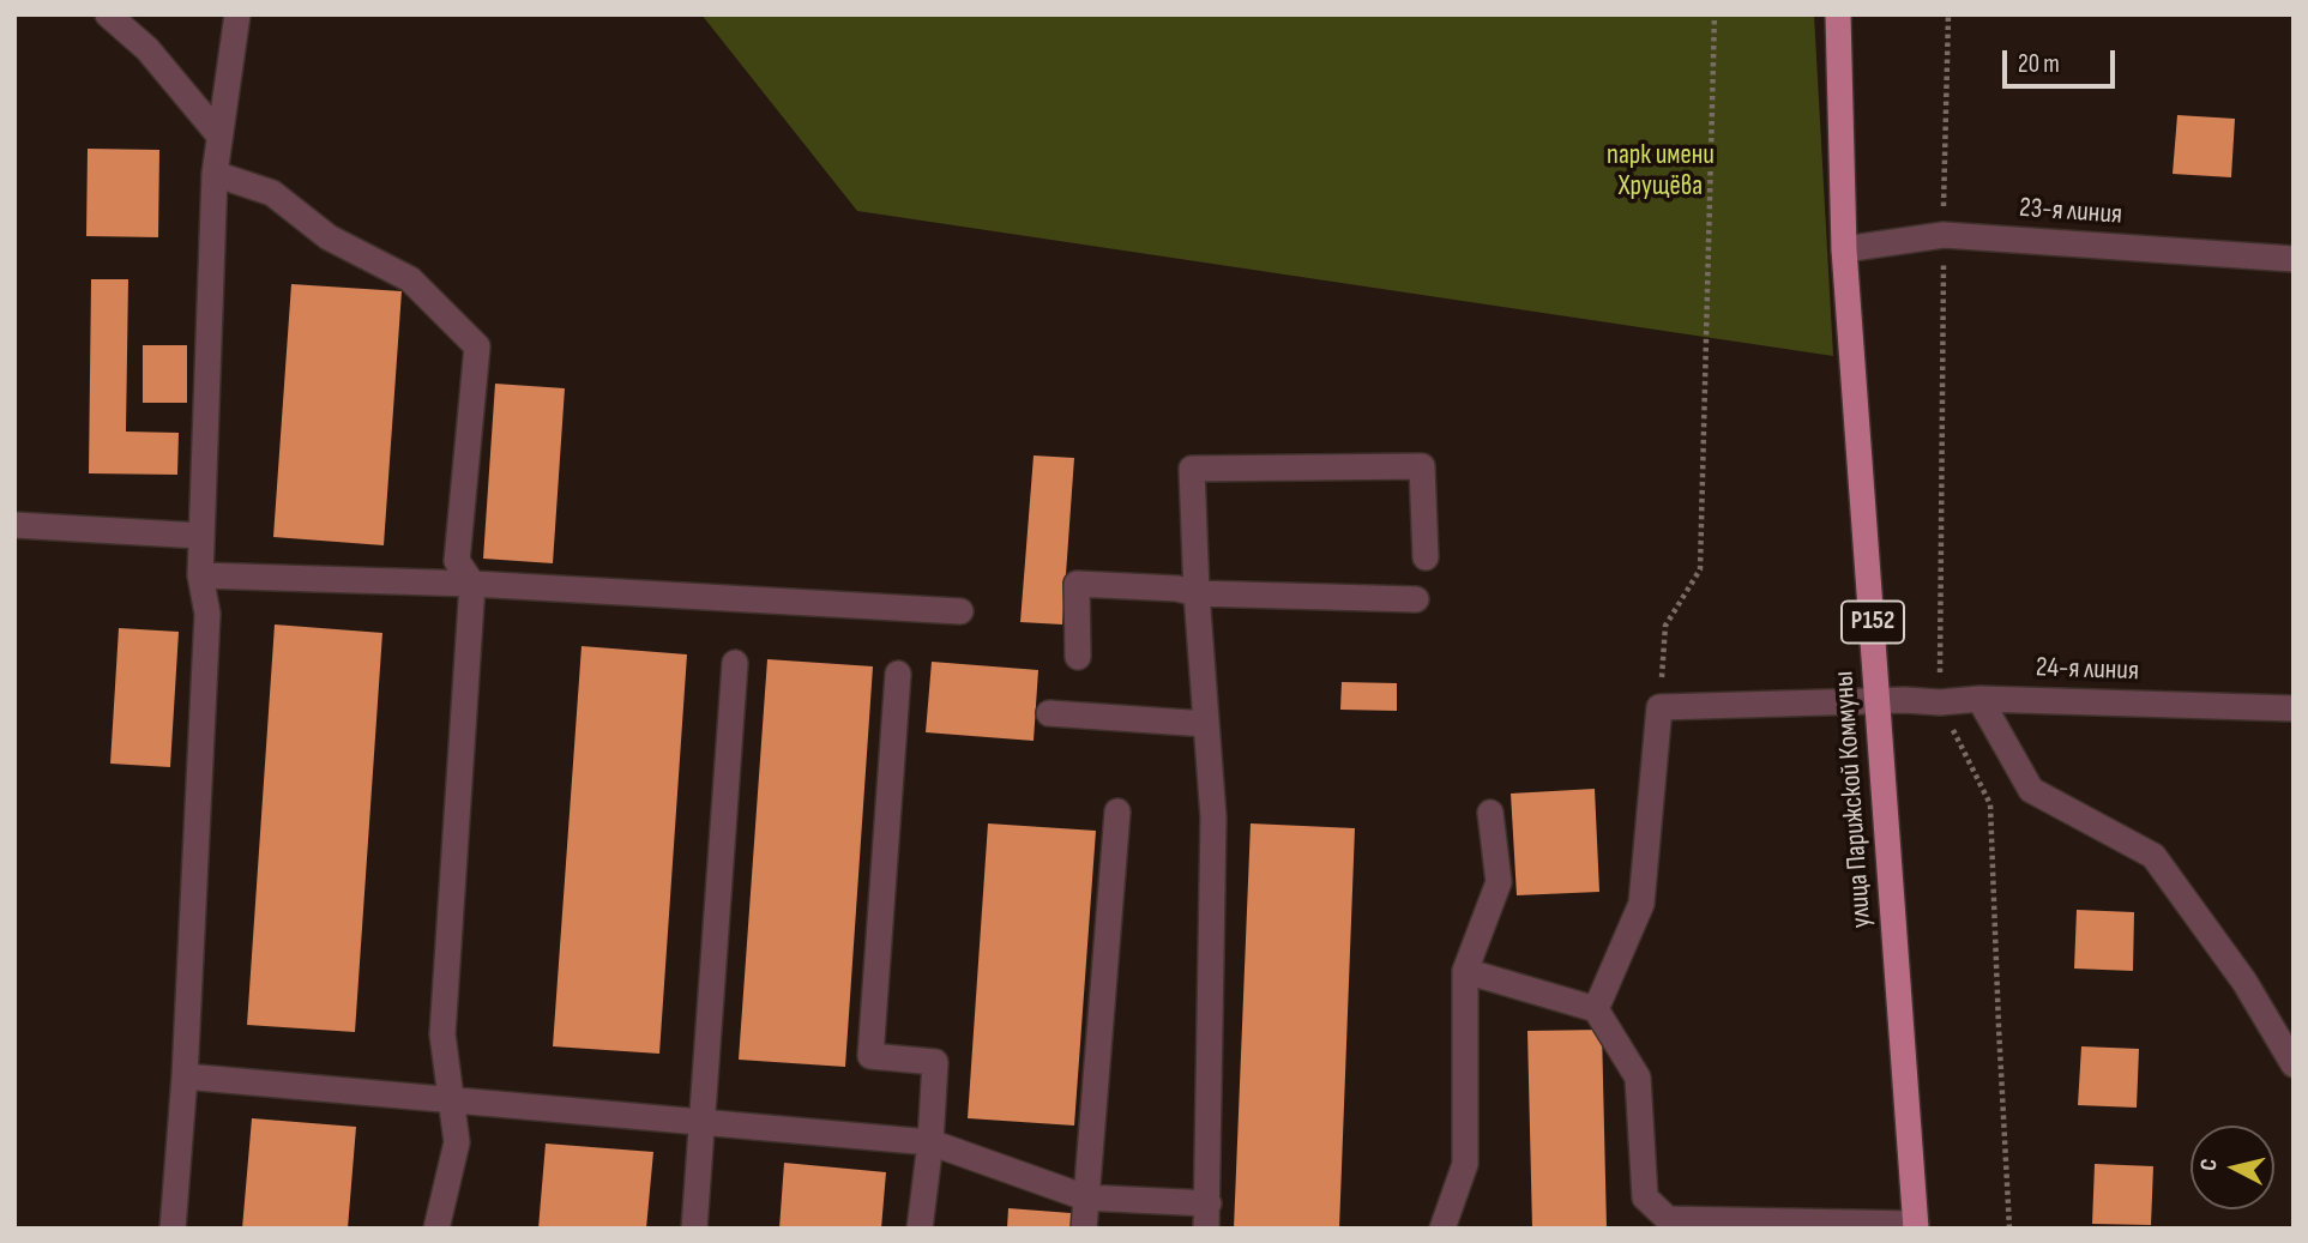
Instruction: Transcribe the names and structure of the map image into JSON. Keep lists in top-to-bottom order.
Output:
{
  "streets": {
    "main road": ["Р152", "улица Парижской Коммуны"],
    "street": ["23-я линия", "24-я линия"]
  },
  "crossings": [
    ["23-я линия", "улица Парижской Коммуны"],
    ["24-я линия", "улица Парижской Коммуны"]
  ],
  "parks": ["парк имени Хрущёва"],
  "scale_bar": "20 m",
  "north": "left"
}
